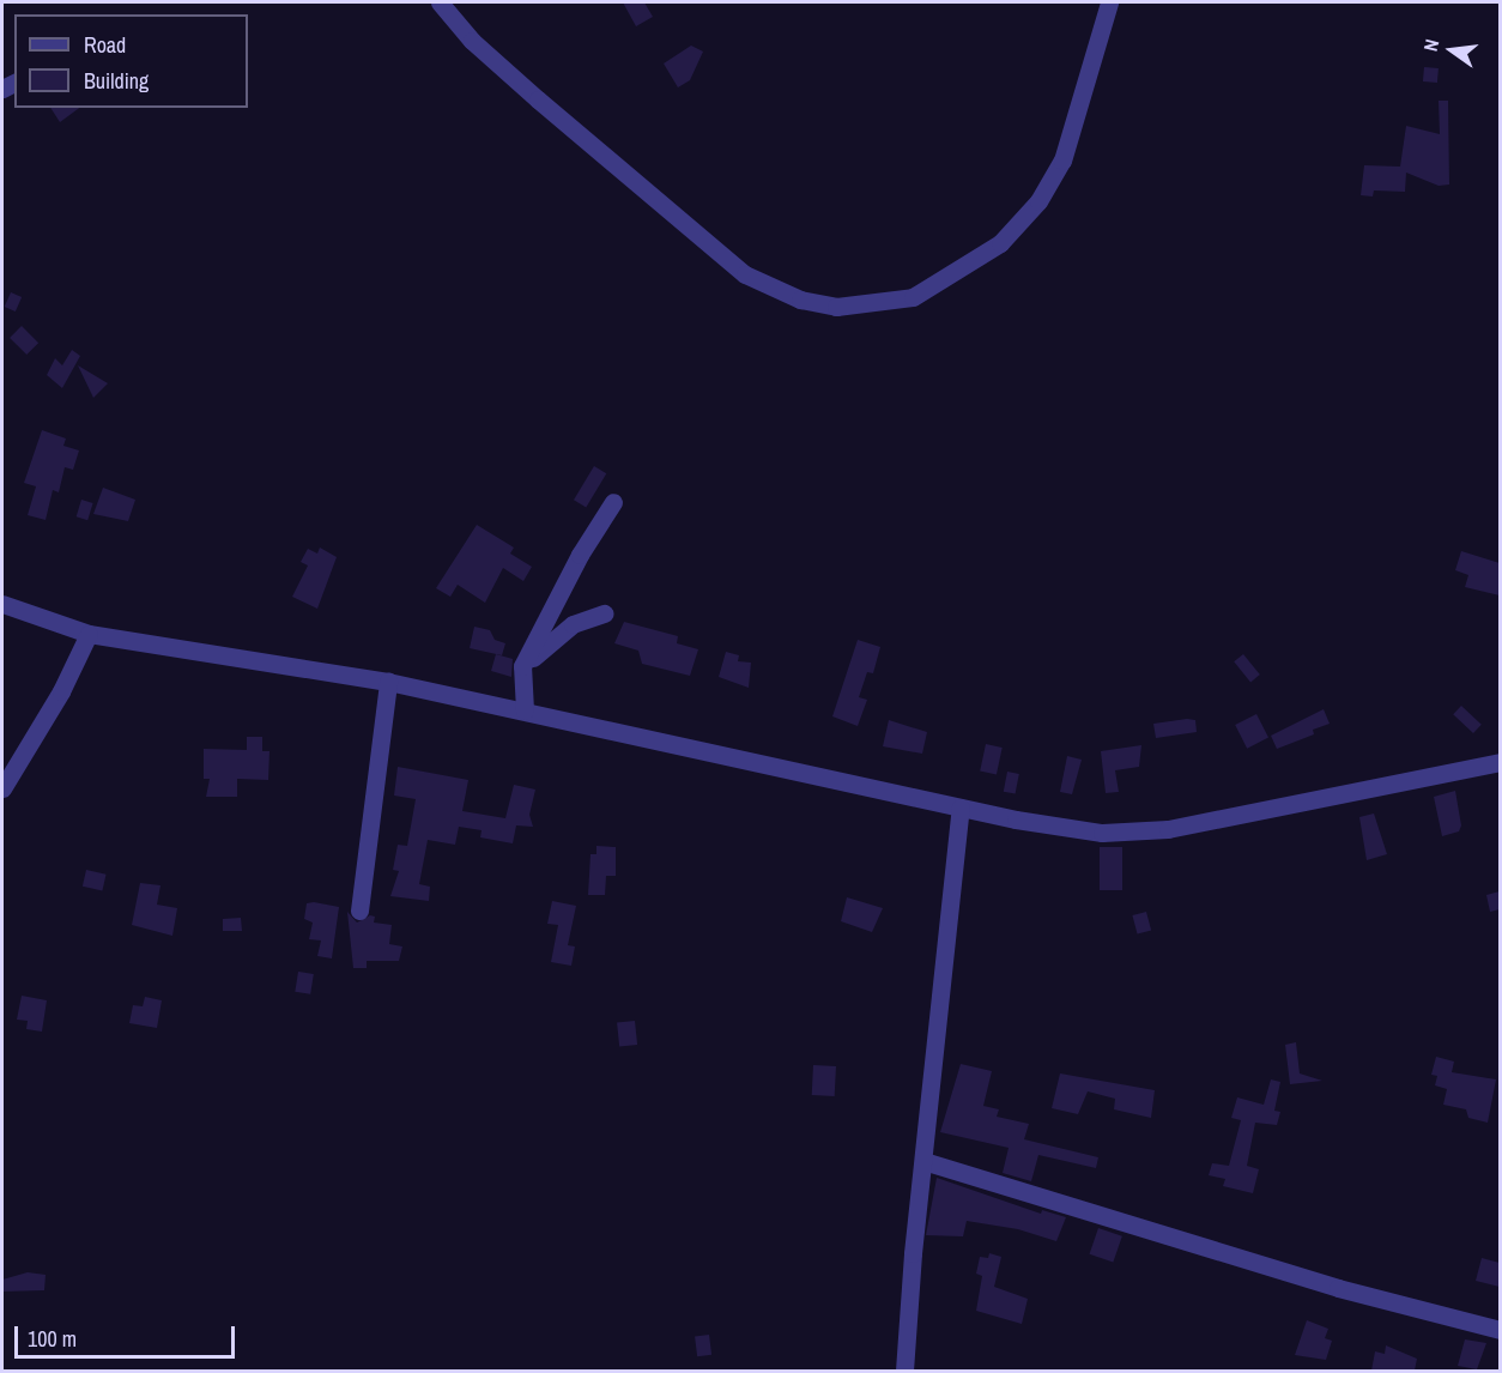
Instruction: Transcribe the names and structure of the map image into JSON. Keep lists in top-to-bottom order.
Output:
{
  "legend": ["Road", "Building"],
  "scale_bar": "100 m",
  "north": "left"
}
